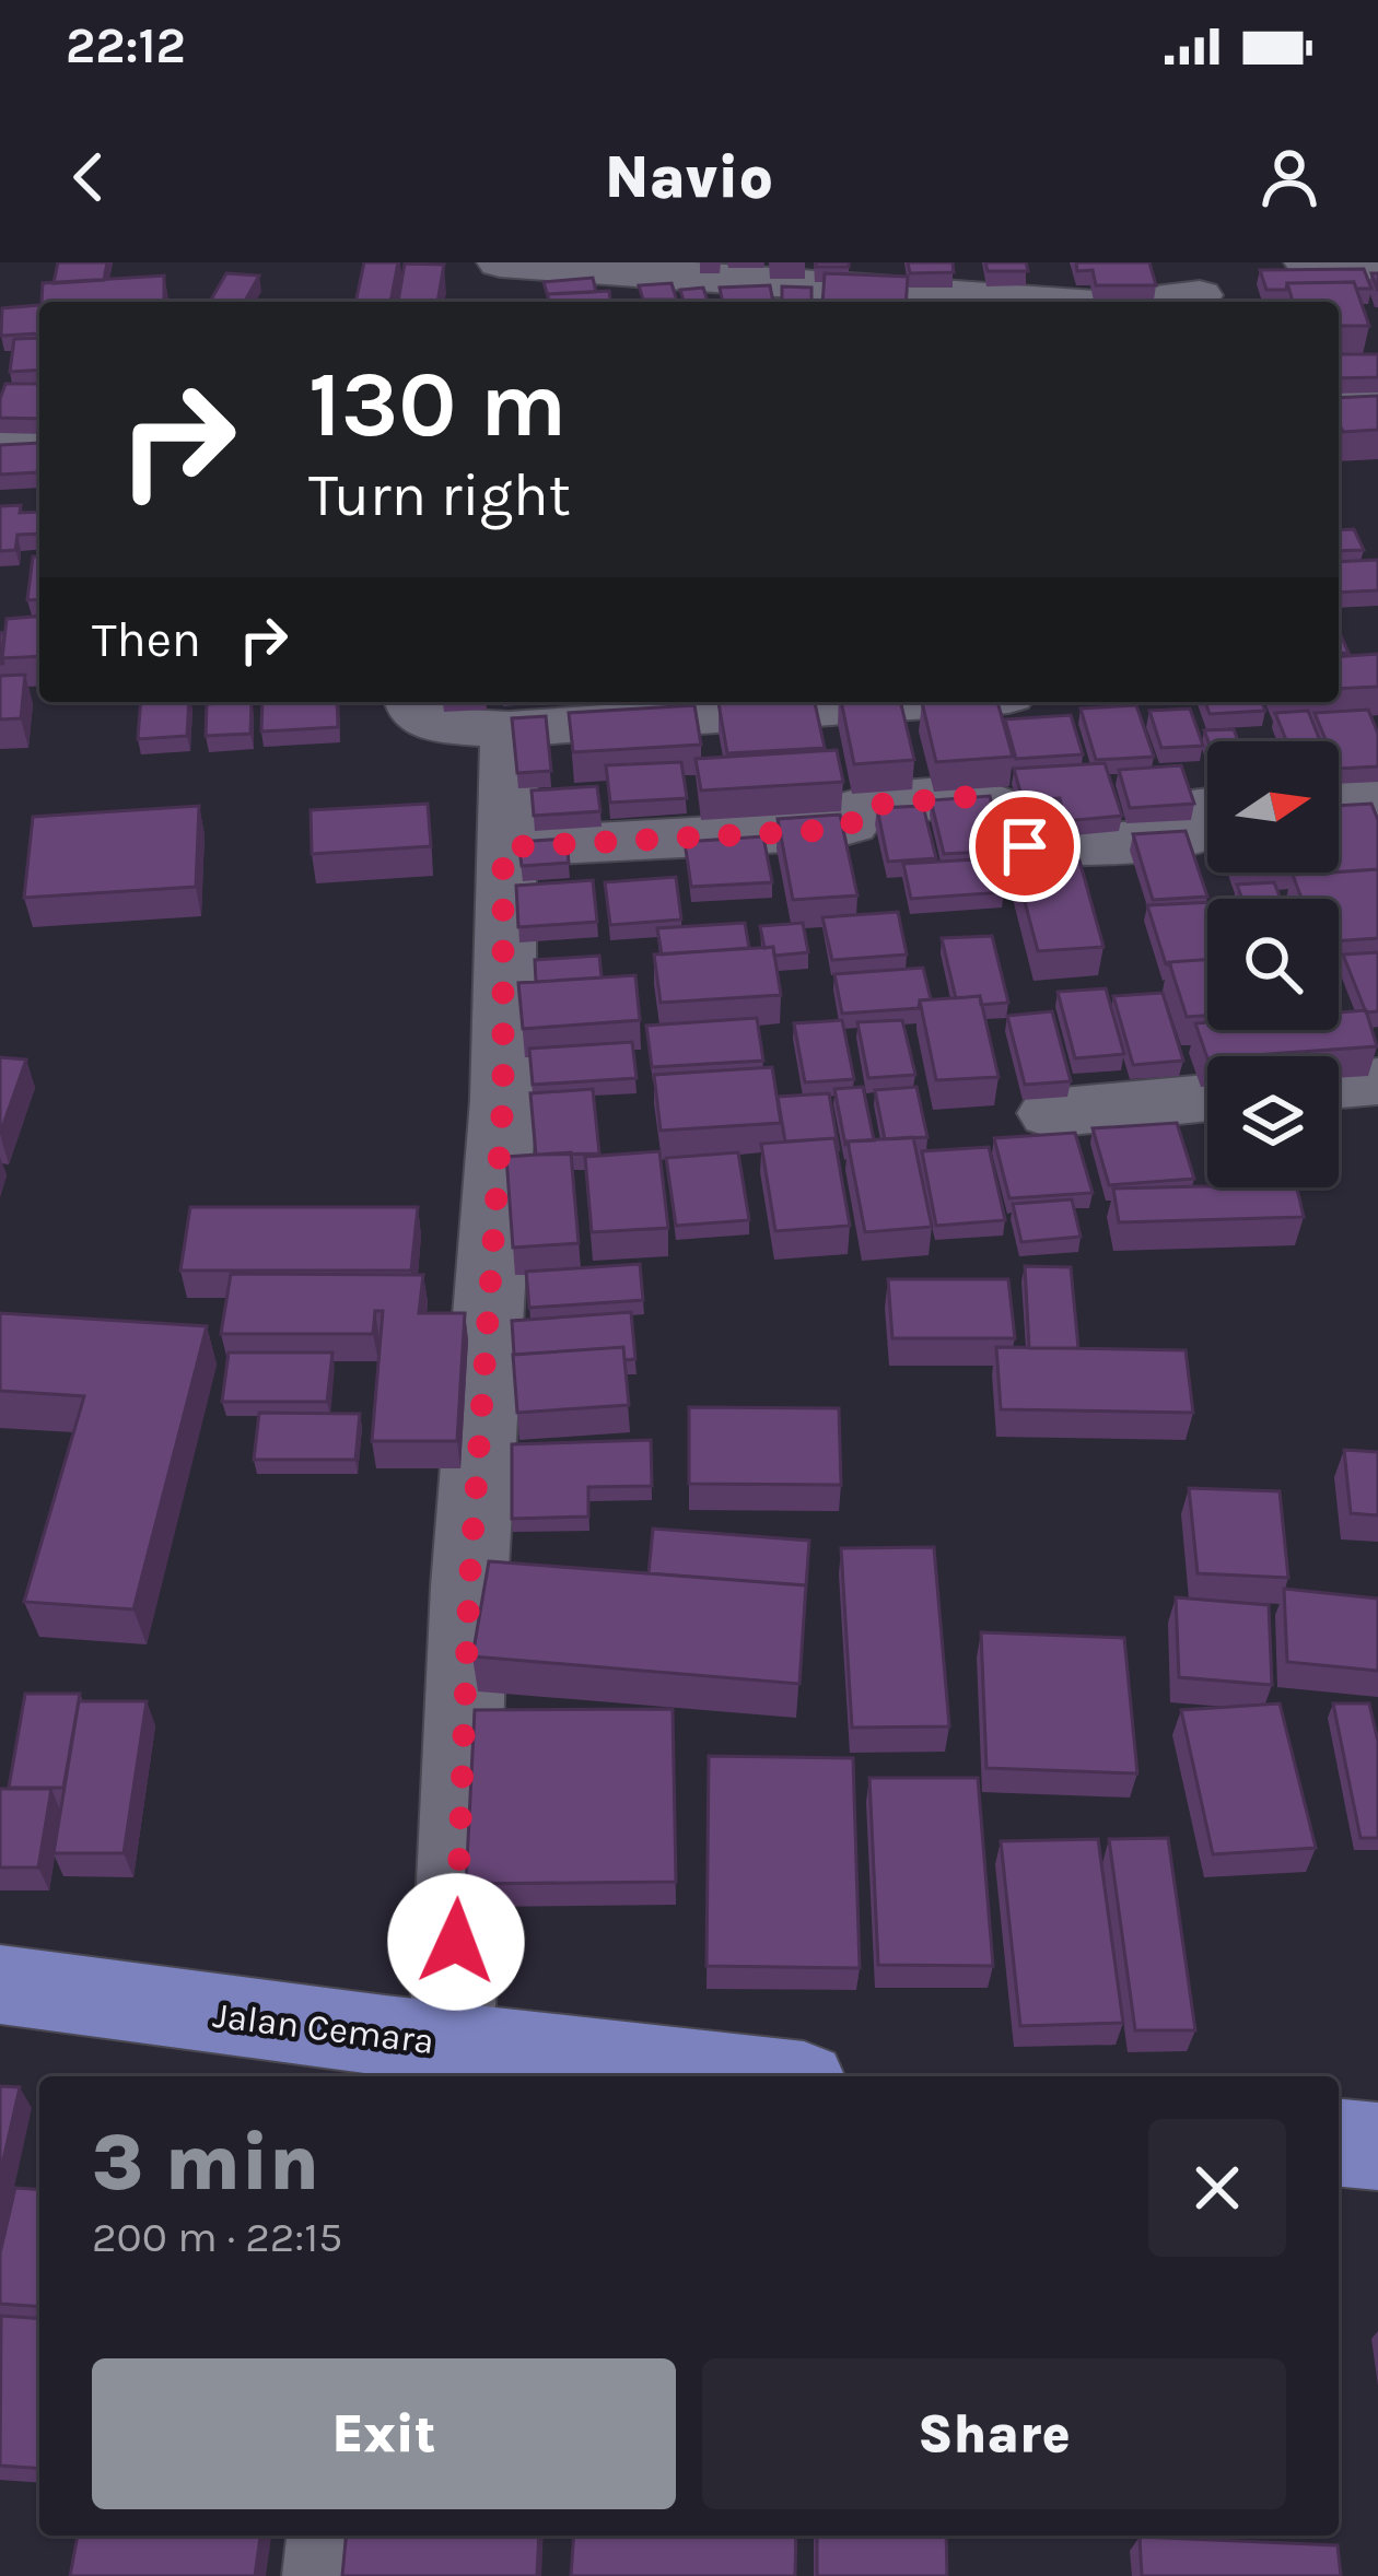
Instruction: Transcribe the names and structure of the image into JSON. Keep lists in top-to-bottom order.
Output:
{
  "streets": {
    "main road": ["Jalan Cemara"]
  },
  "north": "right",
  "page": {
    "status": "22:12",
    "header": "Navio",
    "turn": ["130 m", "Turn right"],
    "then": "Then",
    "heading": ["3 min", "200 m · 22:15"],
    "buttons": ["Exit", "Share"]
  }
}
